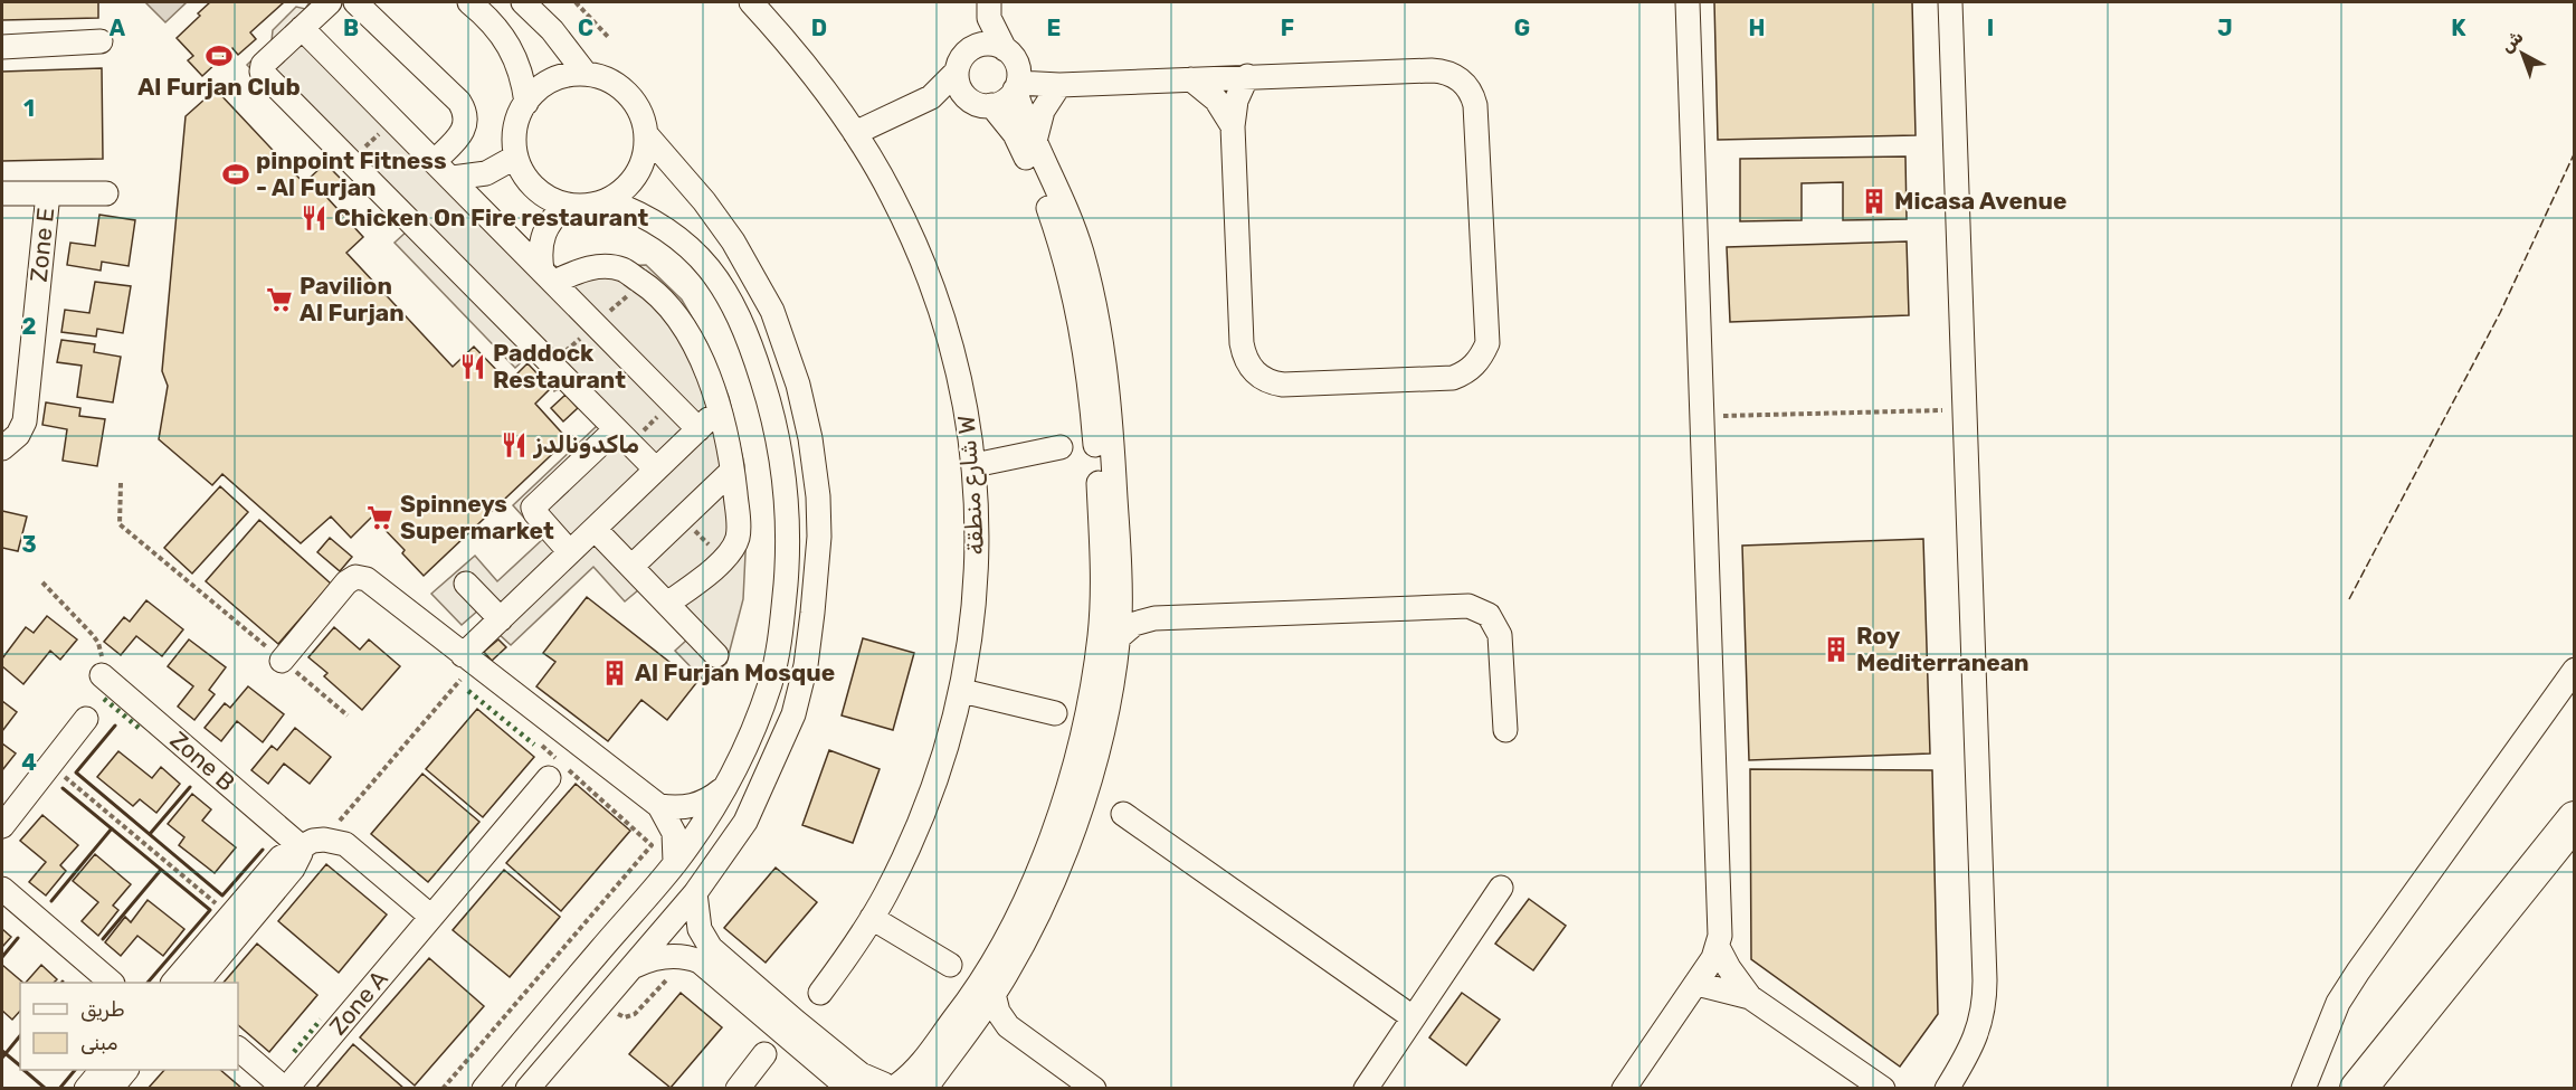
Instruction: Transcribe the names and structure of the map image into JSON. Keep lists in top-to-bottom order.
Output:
{
  "streets": {
    "street": [
      "Zone E",
      "شارع منطقة W",
      "Zone B",
      "Zone A"
    ]
  },
  "places": {
    "sports": ["Al Furjan Club", "pinpoint Fitness - Al Furjan"],
    "building": ["Micasa Avenue", "Roy Mediterranean", "Al Furjan Mosque"],
    "restaurant": ["Chicken On Fire restaurant", "Paddock Restaurant", "ماكدونالدز"],
    "supermarket": ["Pavilion Al Furjan", "Spinneys Supermarket"]
  },
  "legend": ["طريق", "مبنى"],
  "north": "top left",
  "grid": {
    "columns": [
      "A",
      "B",
      "C",
      "D",
      "E",
      "F",
      "G",
      "H",
      "I",
      "J",
      "K"
    ],
    "rows": [
      "1",
      "2",
      "3",
      "4"
    ]
  }
}
